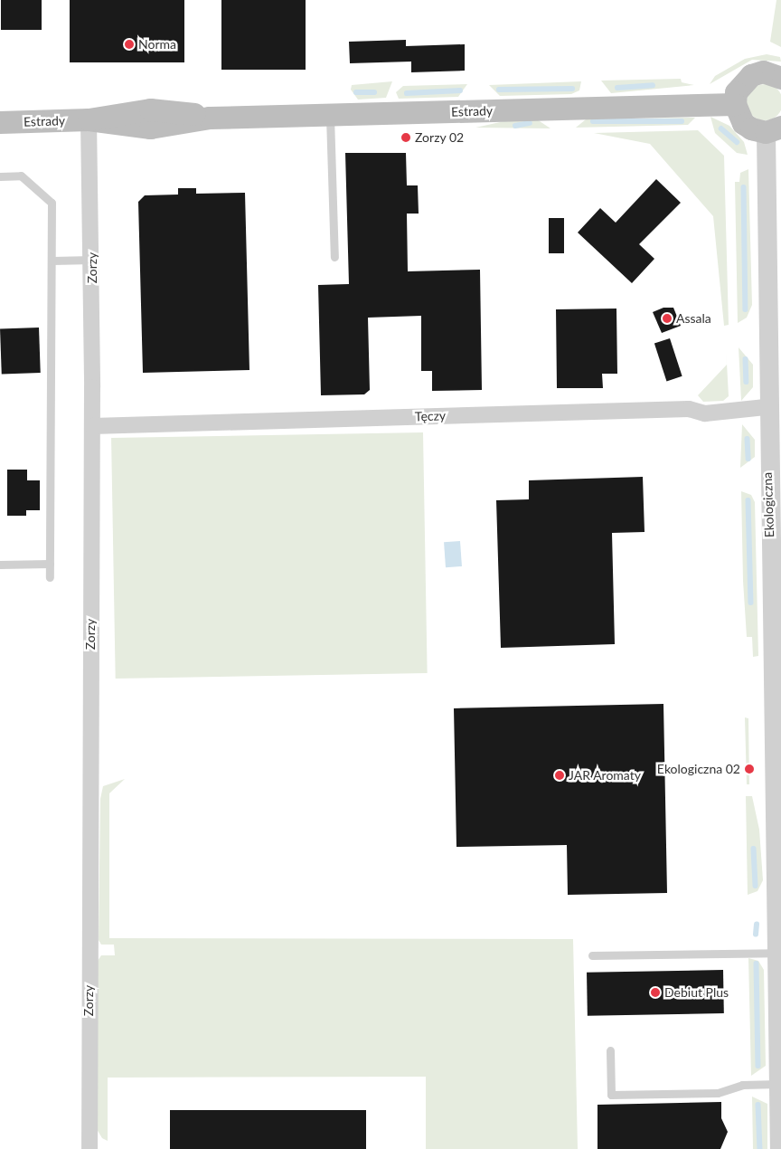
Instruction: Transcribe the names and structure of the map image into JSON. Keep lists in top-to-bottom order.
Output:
{
  "streets": {
    "main road": ["Estrady"],
    "street": ["Zorzy", "Tęczy", "Ekologiczna"]
  },
  "crossings": [
    ["Estrady", "Zorzy"],
    ["Zorzy", "Tęczy"],
    ["Tęczy", "Ekologiczna"]
  ],
  "places": [
    "Norma",
    "Zorzy 02",
    "Assala",
    "Ekologiczna 02",
    "JAR Aromaty",
    "Debiut Plus"
  ]
}
